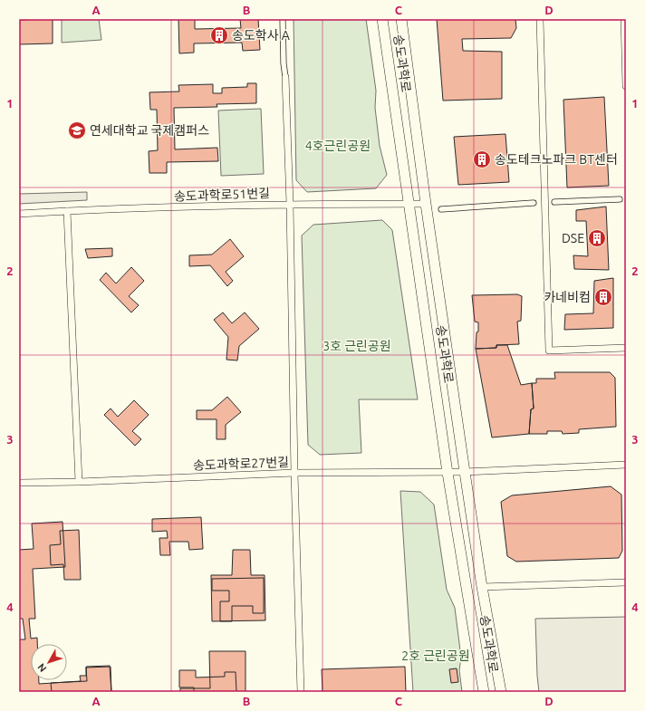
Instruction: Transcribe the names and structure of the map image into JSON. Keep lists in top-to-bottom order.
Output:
{
  "streets": {
    "main road": ["송도과학로"],
    "street": ["송도과학로51번길", "송도과학로27번길"]
  },
  "crossings": [
    ["송도과학로", "송도과학로51번길"],
    ["송도과학로", "송도과학로27번길"]
  ],
  "parks": ["4호근린공원", "3호 근린공원", "2호 근린공원"],
  "places": {
    "building": [
      "송도학사 A",
      "송도테크노파크 BT센터",
      "DSE",
      "카네비컴"
    ],
    "school or university": ["연세대학교 국제캠퍼스"]
  },
  "north": "bottom left",
  "grid": {
    "columns": [
      "A",
      "B",
      "C",
      "D"
    ],
    "rows": [
      "1",
      "2",
      "3",
      "4"
    ]
  }
}
